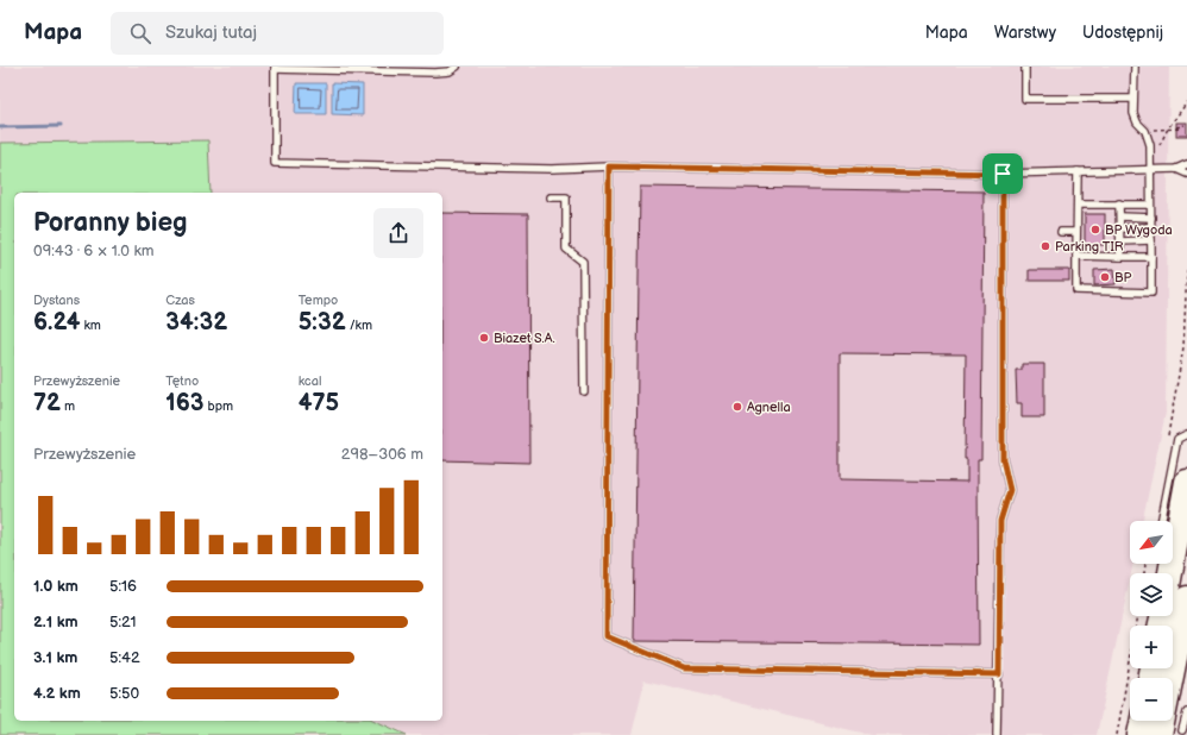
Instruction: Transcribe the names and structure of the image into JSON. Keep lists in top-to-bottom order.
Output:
{
  "places": [
    "BP Wygoda",
    "Parking TIR",
    "BP",
    "Biazet S.A.",
    "Agnella"
  ],
  "north": "bottom left",
  "page": {
    "header": "Mapa",
    "search": "Szukaj tutaj",
    "nav": ["Mapa", "Warstwy", "Udostępnij"],
    "heading": ["Poranny bieg", "09:43 · 6 × 1.0 km"],
    "stats": [
      ["Dystans", "6.24 km"],
      ["Czas", "34:32"],
      ["Tempo", "5:32 /km"],
      ["Przewyższenie", "72 m"],
      ["Tętno", "163 bpm"],
      ["kcal", "475"]
    ],
    "chart": ["Przewyższenie", "298–306 m"],
    "map_buttons": ["+", "−"],
    "list": [
      {
        "name": "1.0 km",
        "note": "5:16"
      },
      {
        "name": "2.1 km",
        "note": "5:21"
      },
      {
        "name": "3.1 km",
        "note": "5:42"
      },
      {
        "name": "4.2 km",
        "note": "5:50"
      }
    ]
  }
}
